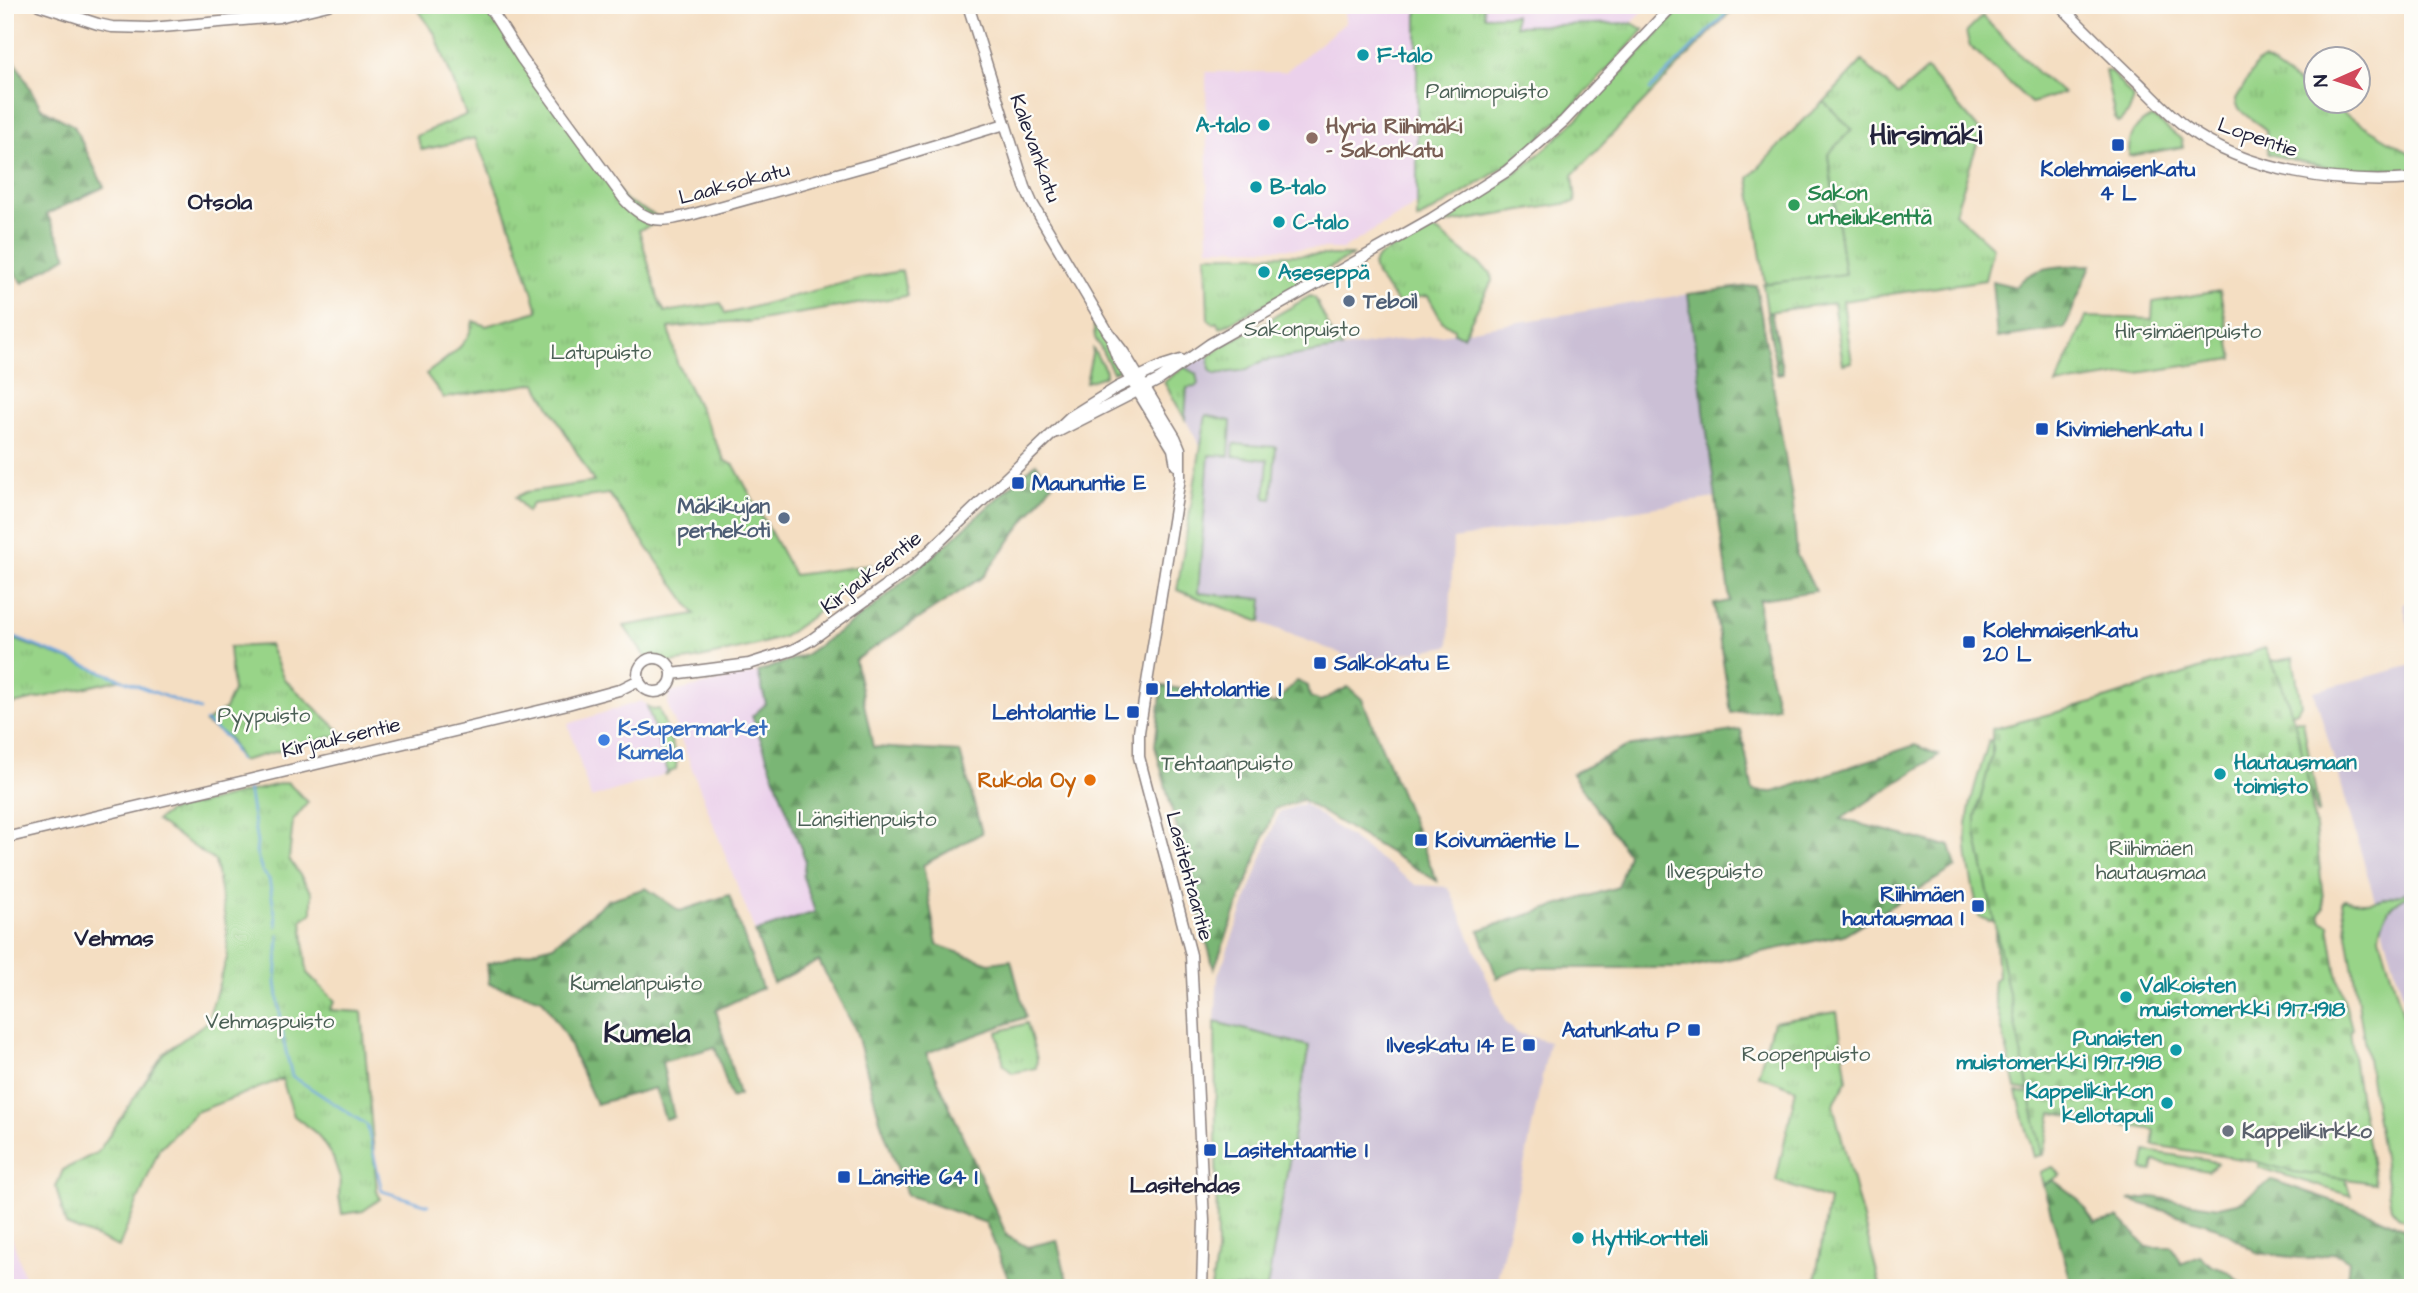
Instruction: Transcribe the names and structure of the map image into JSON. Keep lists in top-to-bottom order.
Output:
{
  "streets": {
    "street": [
      "Lopentie",
      "Kalevankatu",
      "Laaksokatu",
      "Kirjauksentie",
      "Lasitehtaantie"
    ]
  },
  "crossings": [
    ["Kalevankatu", "Laaksokatu"],
    ["Kalevankatu", "Kirjauksentie"],
    ["Kalevankatu", "Lasitehtaantie"],
    ["Kirjauksentie", "Lasitehtaantie"]
  ],
  "districts": [
    "Hirsimäki",
    "Otsola",
    "Vehmas",
    "Kumela",
    "Lasitehdas"
  ],
  "parks": [
    "Panimopuisto",
    "Sakonpuisto",
    "Hirsimäenpuisto",
    "Latupuisto",
    "Pyypuisto",
    "Tehtaanpuisto",
    "Länsitienpuisto",
    "Riihimäen hautausmaa",
    "Ilvespuisto",
    "Kumelanpuisto",
    "Vehmaspuisto",
    "Roopenpuisto"
  ],
  "places": {
    "other": [
      "F-talo",
      "A-talo",
      "Hyria Riihimäki - Sakonkatu",
      "B-talo",
      "Sakon urheilukenttä",
      "C-talo",
      "Aseseppä",
      "Teboil",
      "Mäkikujan perhekoti",
      "K-Supermarket Kumela",
      "Hautausmaan toimisto",
      "Rukola Oy",
      "Valkoisten muistomerkki 1917-1918",
      "Punaisten muistomerkki 1917-1918",
      "Kappelikirkon kellotapuli",
      "Kappelikirkko",
      "Hyttikortteli"
    ],
    "transit": [
      "Kolehmaisenkatu 4 L",
      "Kivimiehenkatu I",
      "Maununtie E",
      "Kolehmaisenkatu 20 L",
      "Salkokatu E",
      "Lehtolantie I",
      "Lehtolantie L",
      "Koivumäentie L",
      "Riihimäen hautausmaa I",
      "Aatunkatu P",
      "Ilveskatu 14 E",
      "Lasitehtaantie I",
      "Länsitie 64 I"
    ]
  },
  "north": "left"
}
